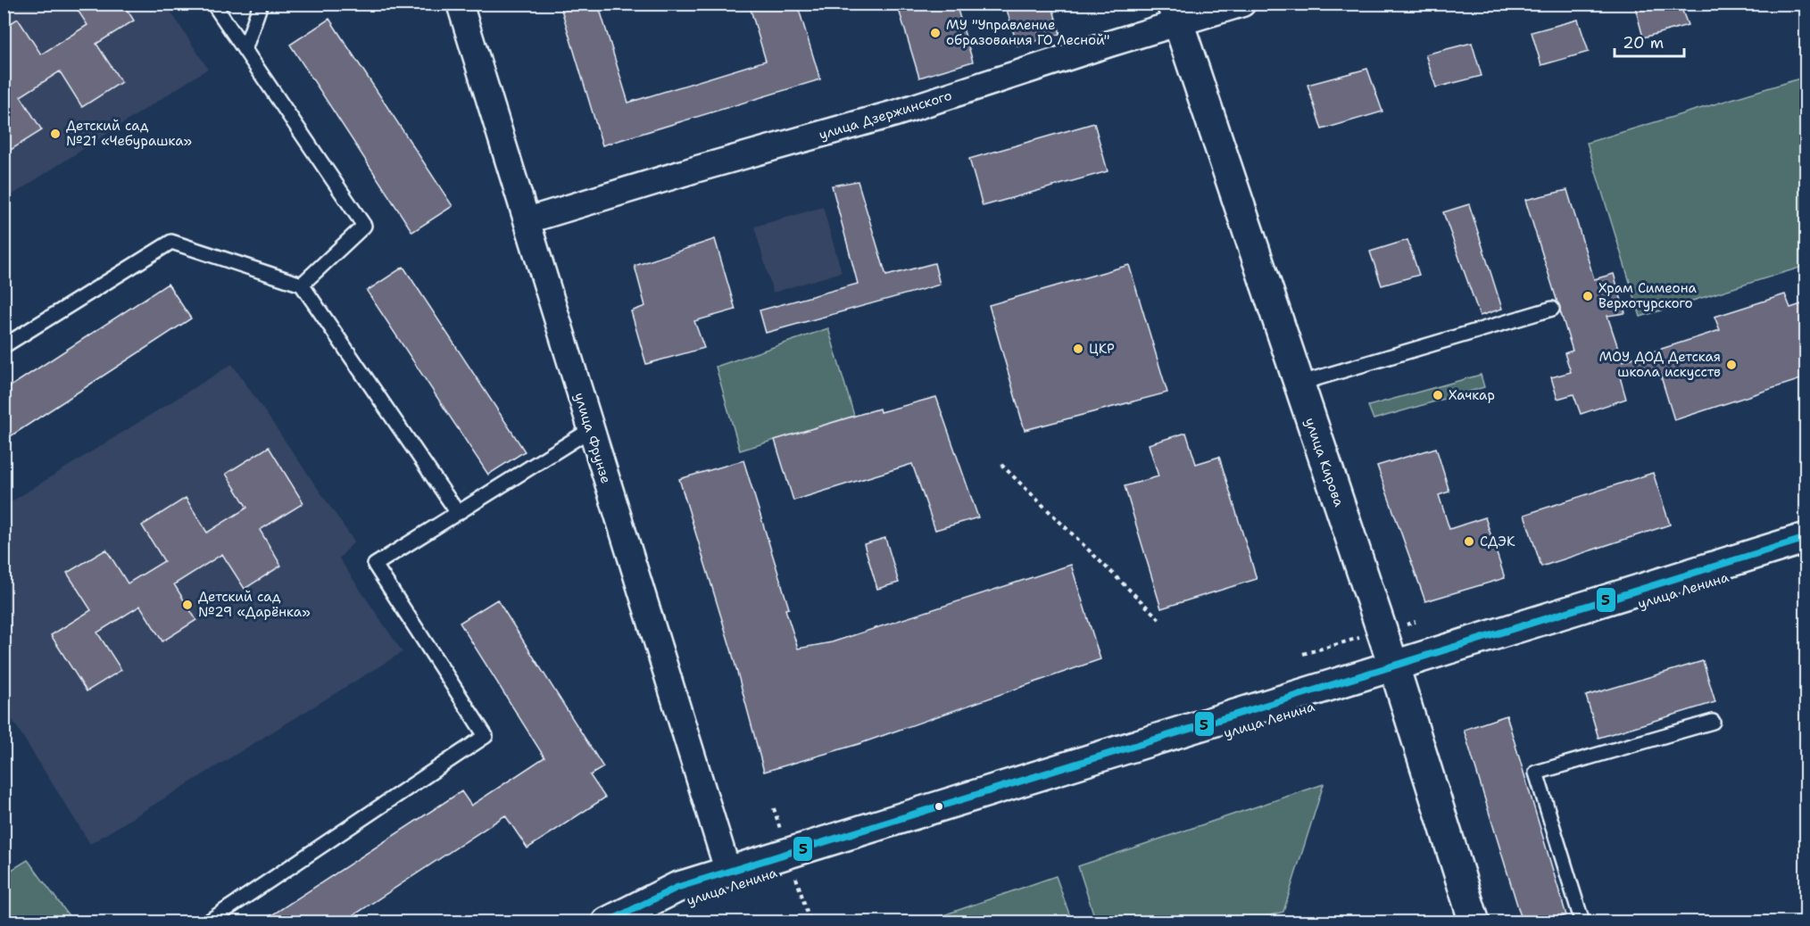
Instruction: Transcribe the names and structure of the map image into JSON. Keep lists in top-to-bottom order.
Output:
{
  "streets": {
    "main road": ["улица Кирова", "улица Ленина"],
    "street": ["улица Дзержинского", "улица Фрунзе"]
  },
  "crossings": [
    ["улица Дзержинского", "улица Фрунзе"],
    ["улица Дзержинского", "улица Кирова"],
    ["улица Фрунзе", "улица Ленина"],
    ["улица Кирова", "улица Ленина"]
  ],
  "places": [
    "МУ \"Управление образования ГО Лесной\"",
    "Детский сад №21 «Чебурашка»",
    "Храм Симеона Верхотурского",
    "ЦКР",
    "МОУ ДОД Детская школа искусств",
    "Хачкар",
    "СДЭК",
    "Детский сад №29 «Дарёнка»"
  ],
  "lines": ["transit line 5"],
  "scale_bar": "20 m"
}
